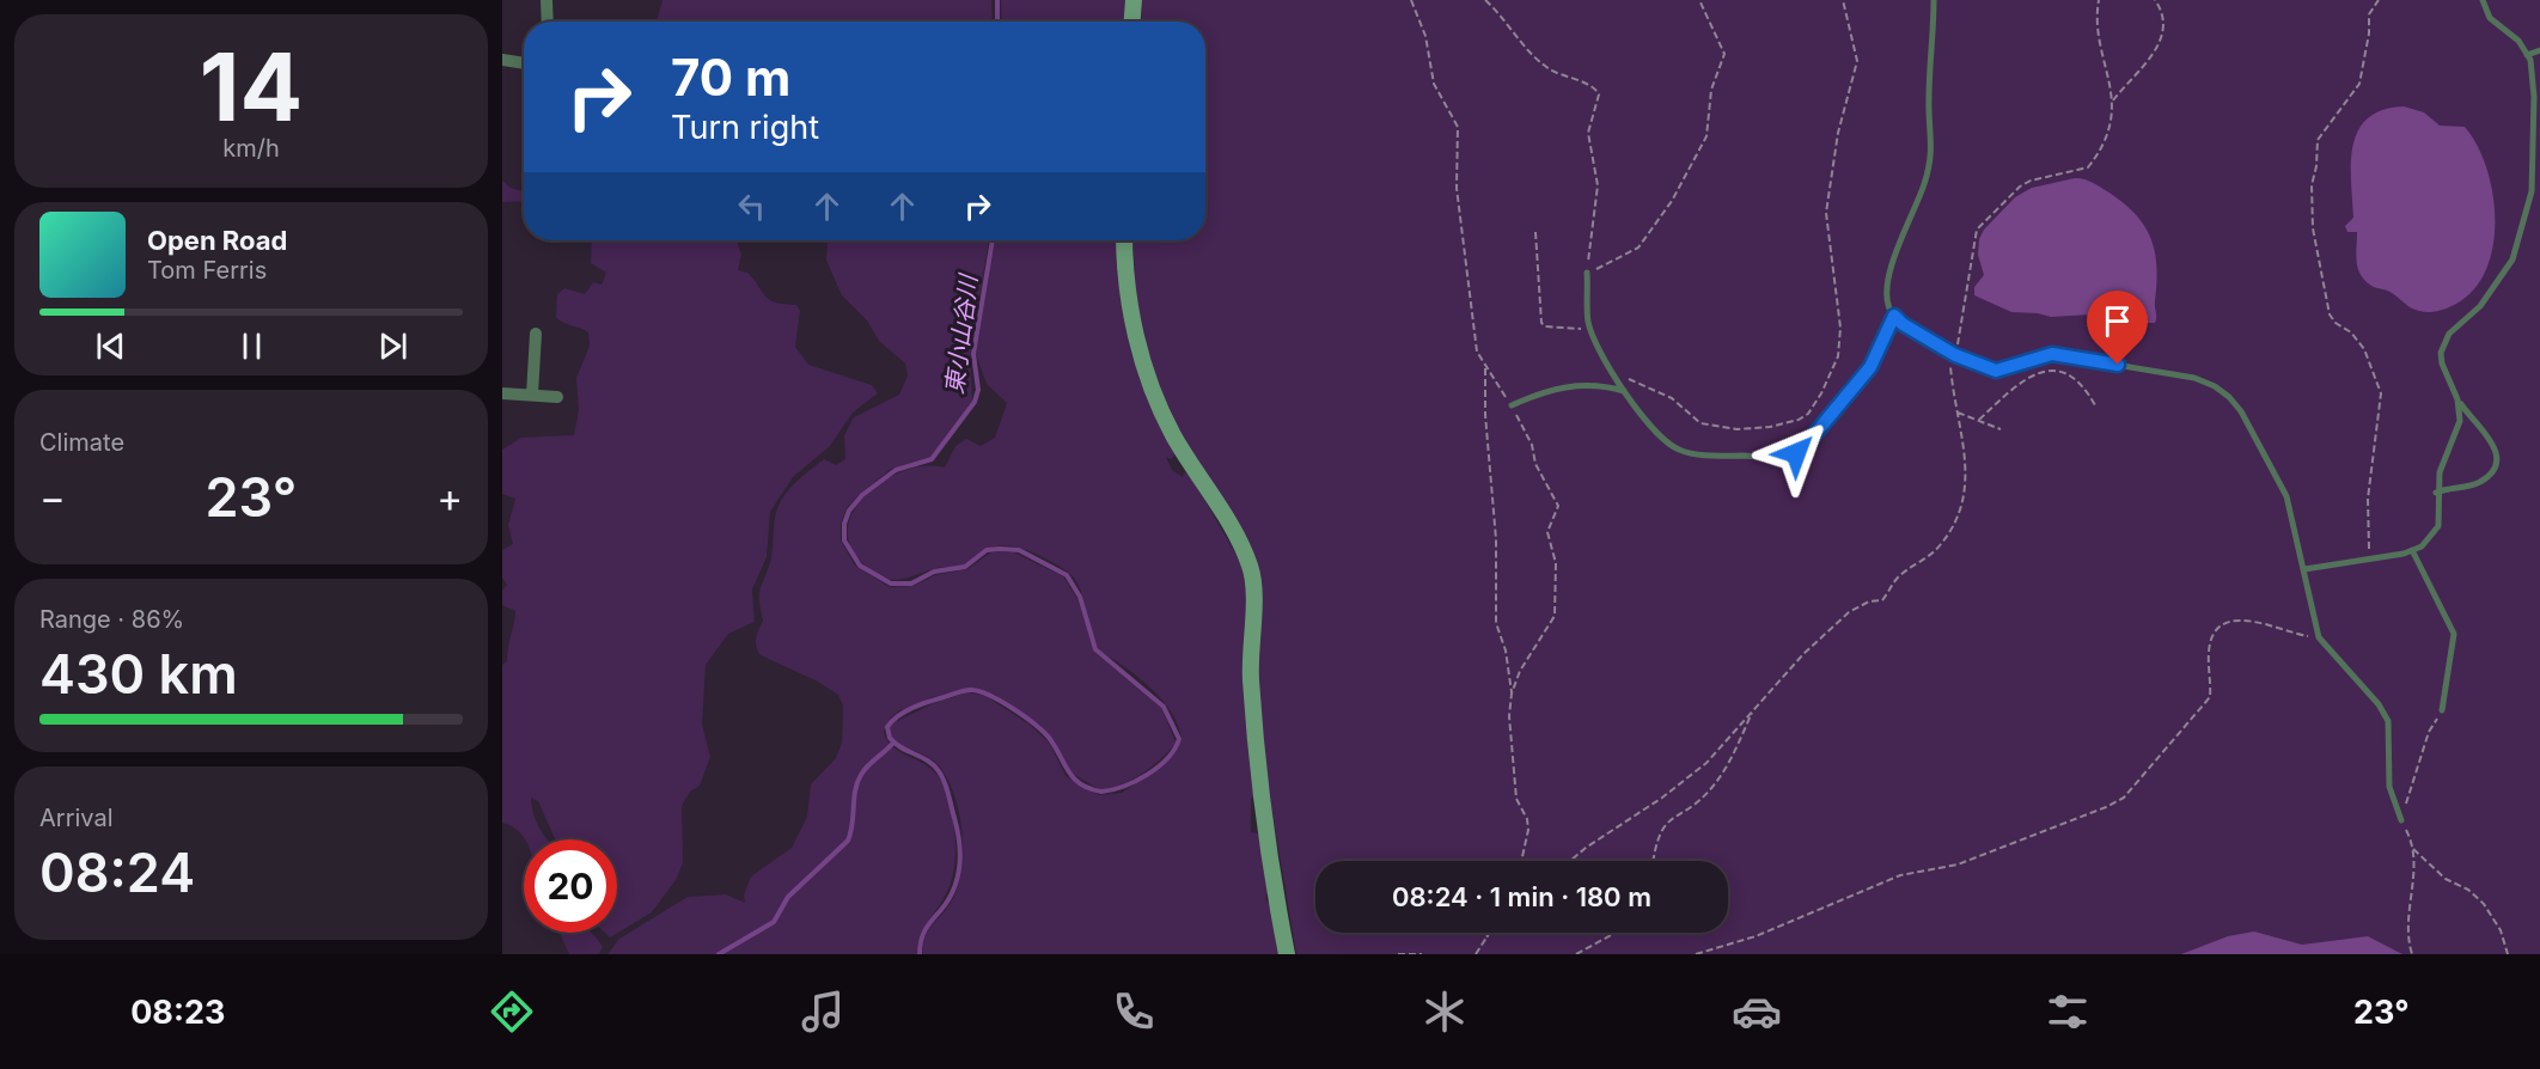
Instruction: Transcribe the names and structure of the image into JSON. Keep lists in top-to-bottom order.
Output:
{
  "water": ["東小山谷川"],
  "page": {
    "tile": [
      ["14", "km/h"],
      "Climate",
      ["Range · 86%", "430 km"],
      ["Arrival", "08:24"]
    ],
    "turn": ["70 m", "Turn right"],
    "song": ["Open Road", "Tom Ferris"],
    "heat": ["−", "23°", "+"],
    "limit": "20",
    "trip": "08:24 · 1 min · 180 m",
    "tabs": ["08:23", "23°"]
  }
}
